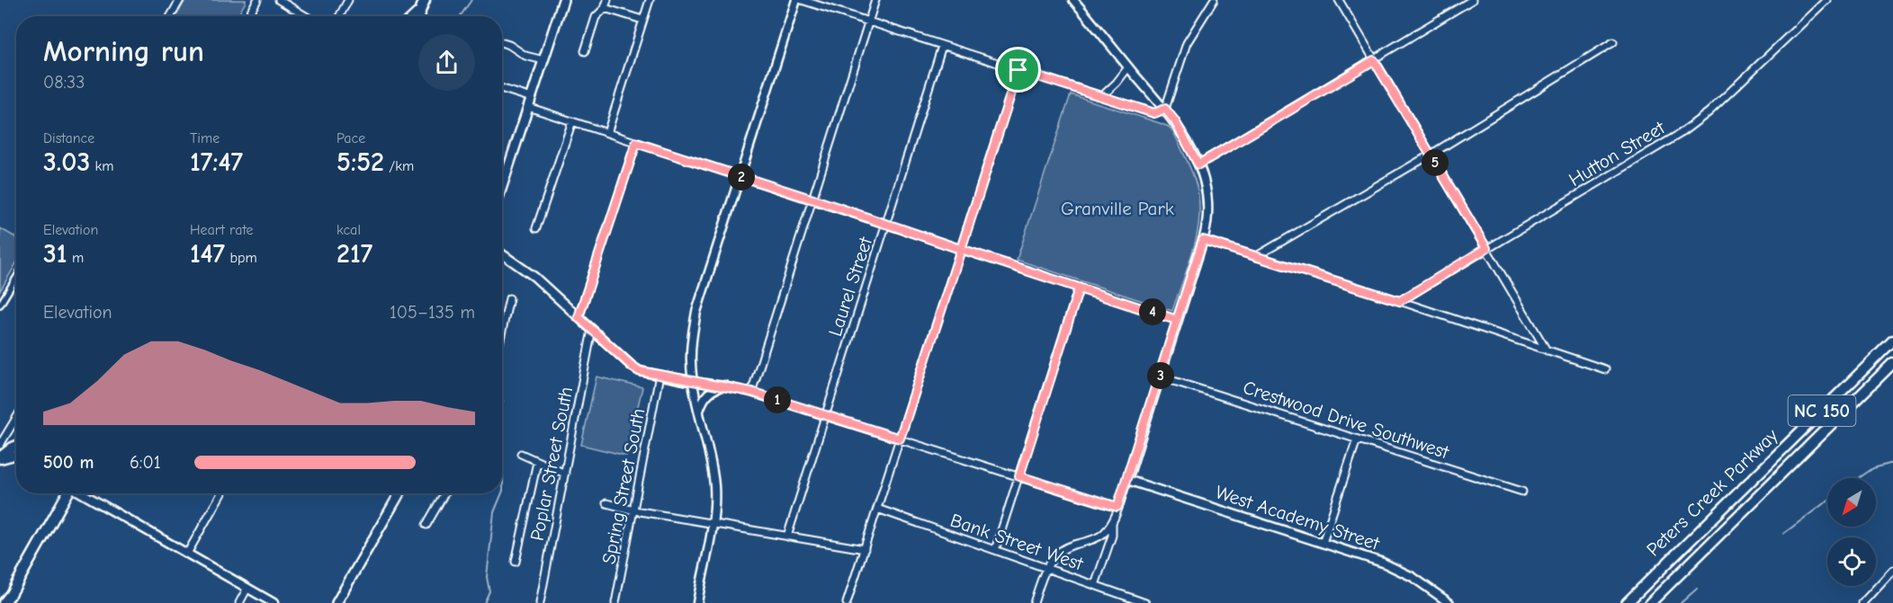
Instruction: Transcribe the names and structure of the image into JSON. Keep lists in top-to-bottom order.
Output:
{
  "streets": {
    "main road": ["NC 150", "Peters Creek Parkway"],
    "street": [
      "Hutton Street",
      "Laurel Street",
      "Crestwood Drive Southwest",
      "Poplar Street South",
      "Spring Street South",
      "West Academy Street",
      "Bank Street West"
    ]
  },
  "parks": ["Granville Park"],
  "north": "bottom left",
  "page": {
    "heading": ["Morning run", "08:33"],
    "stats": [
      ["Distance", "3.03 km"],
      ["Time", "17:47"],
      ["Pace", "5:52 /km"],
      ["Elevation", "31 m"],
      ["Heart rate", "147 bpm"],
      ["kcal", "217"]
    ],
    "pins": [
      "5",
      "2",
      "4",
      "3",
      "1"
    ],
    "chart": ["Elevation", "105–135 m"],
    "list": [
      {
        "name": "500 m",
        "note": "6:01"
      }
    ]
  }
}
